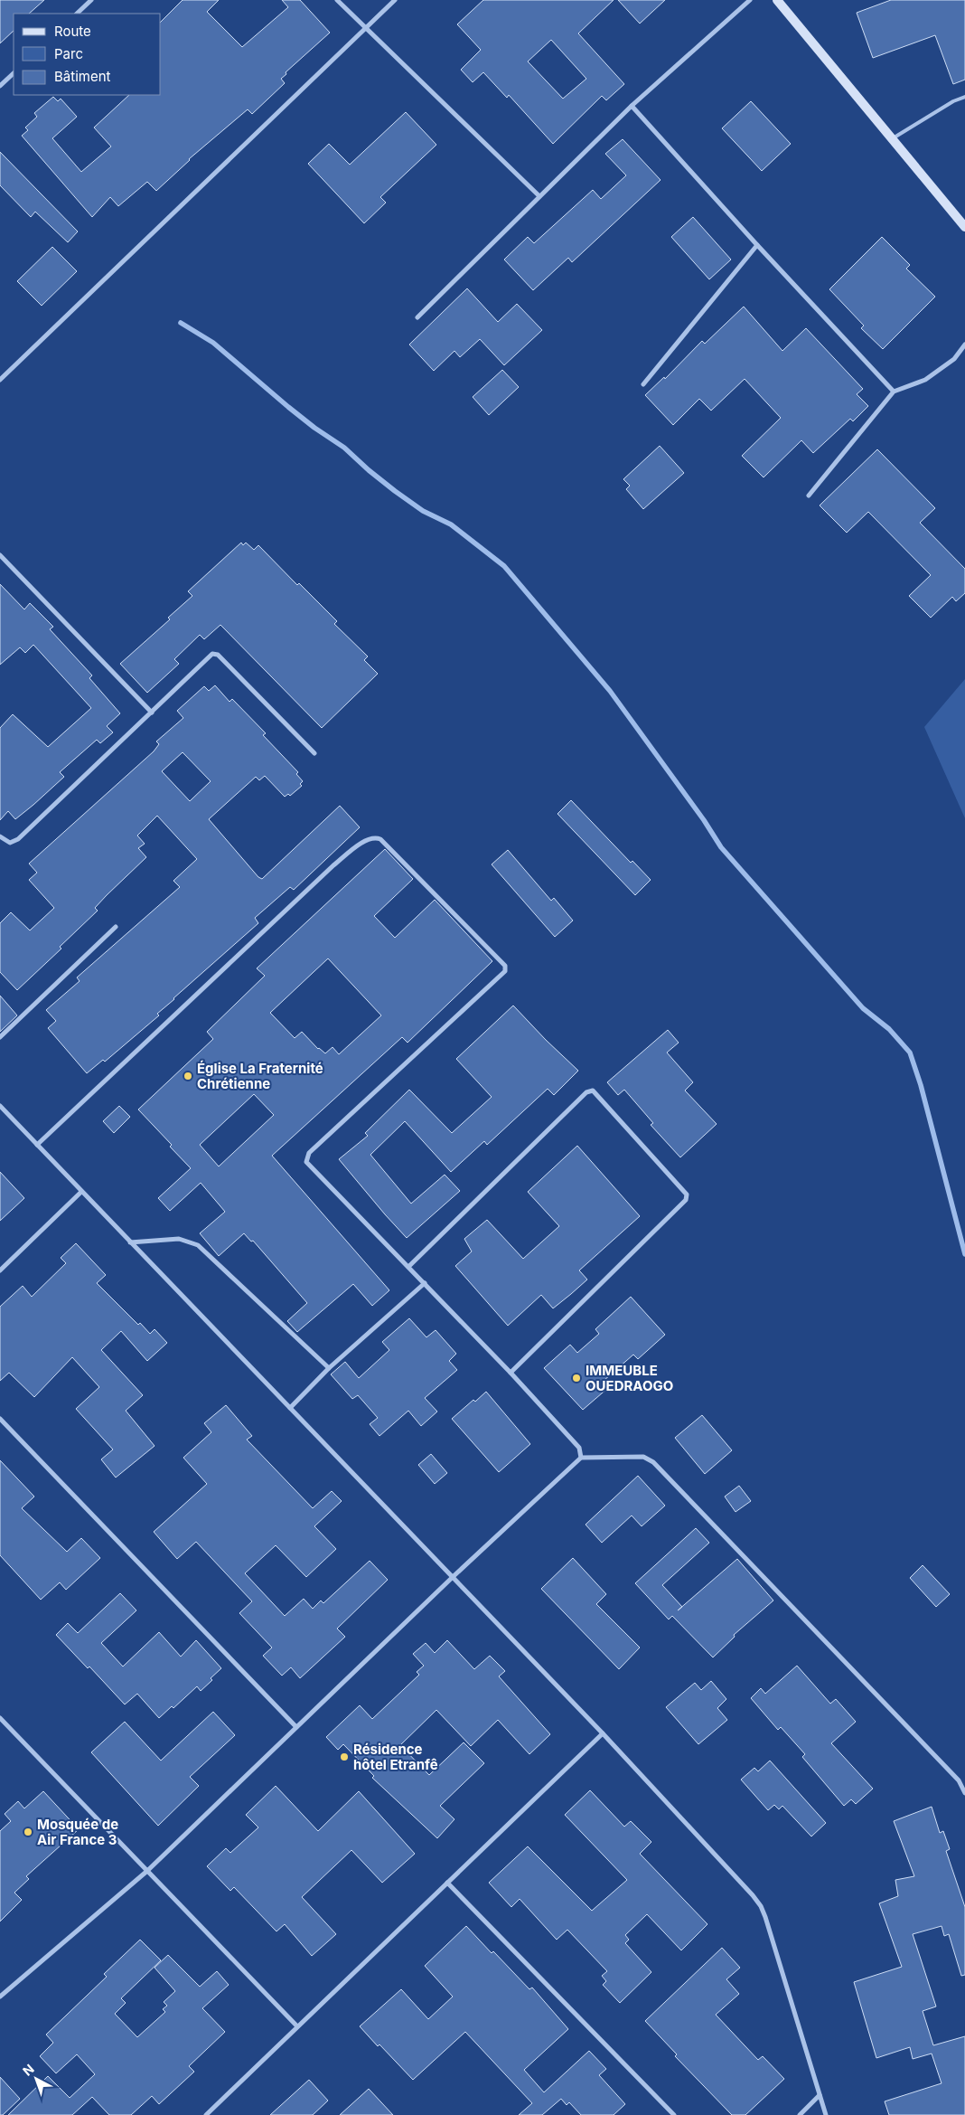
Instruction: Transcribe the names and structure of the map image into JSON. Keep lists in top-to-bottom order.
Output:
{
  "places": [
    "Église La Fraternité Chrétienne",
    "IMMEUBLE OUEDRAOGO",
    "Résidence hôtel Etranfê",
    "Mosquée de Air France 3"
  ],
  "legend": ["Route", "Parc", "Bâtiment"],
  "north": "top left"
}
